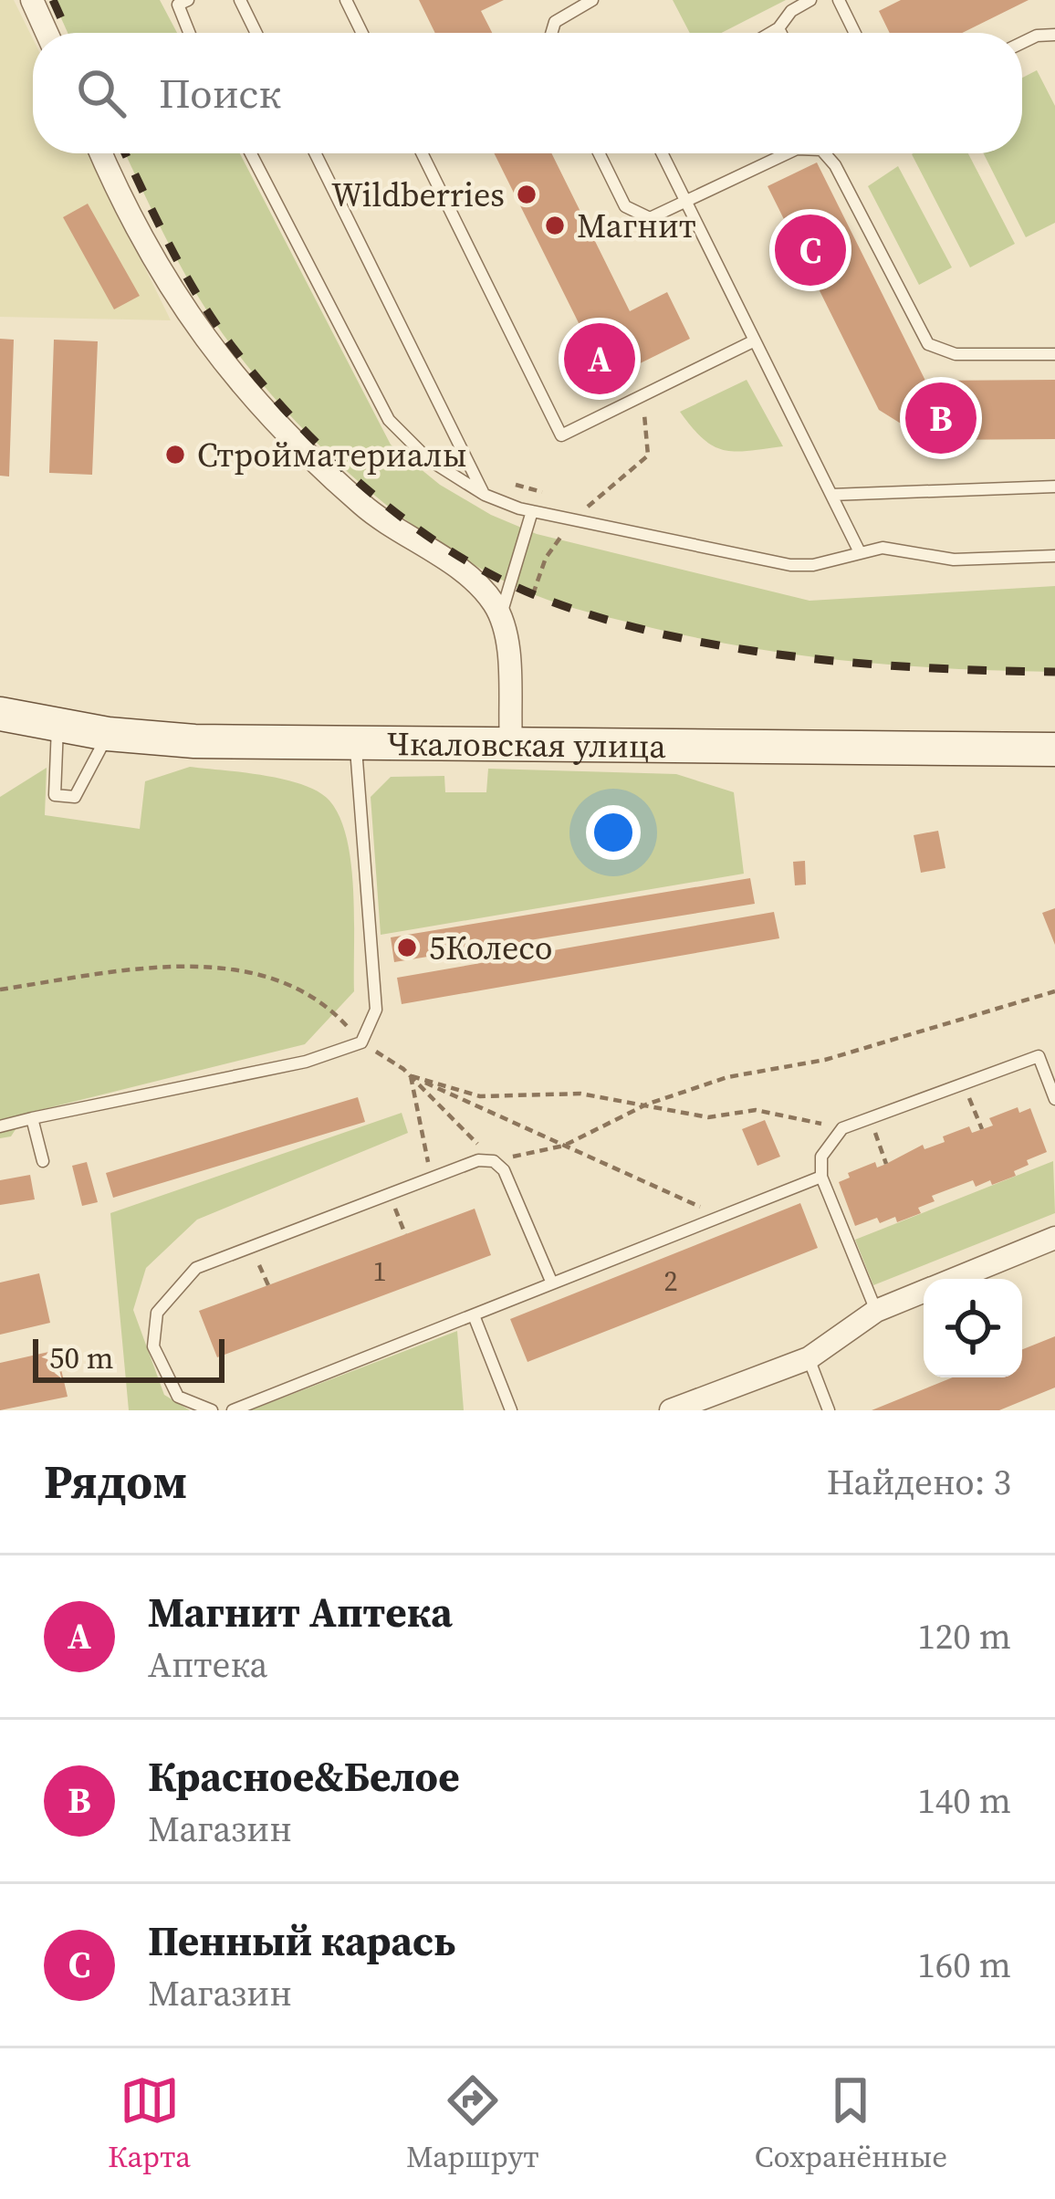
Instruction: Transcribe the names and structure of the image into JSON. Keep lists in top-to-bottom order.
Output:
{
  "streets": {
    "main road": ["Чкаловская улица"]
  },
  "places": [
    "Wildberries",
    "Магнит",
    "Стройматериалы",
    "5Колесо"
  ],
  "house_numbers": ["1", "2"],
  "scale_bar": "50 m",
  "page": {
    "search": "Поиск",
    "pins": ["C", "A", "B"],
    "scale": "50 m",
    "heading": ["Рядом", "Найдено: 3"],
    "list": [
      {
        "mark": "A",
        "name": "Магнит Аптека",
        "note": "Аптека",
        "value": "120 m"
      },
      {
        "mark": "B",
        "name": "Красное&Белое",
        "note": "Магазин",
        "value": "140 m"
      },
      {
        "mark": "C",
        "name": "Пенный карась",
        "note": "Магазин",
        "value": "160 m"
      }
    ],
    "nav": ["Карта", "Маршрут", "Сохранённые"]
  }
}
